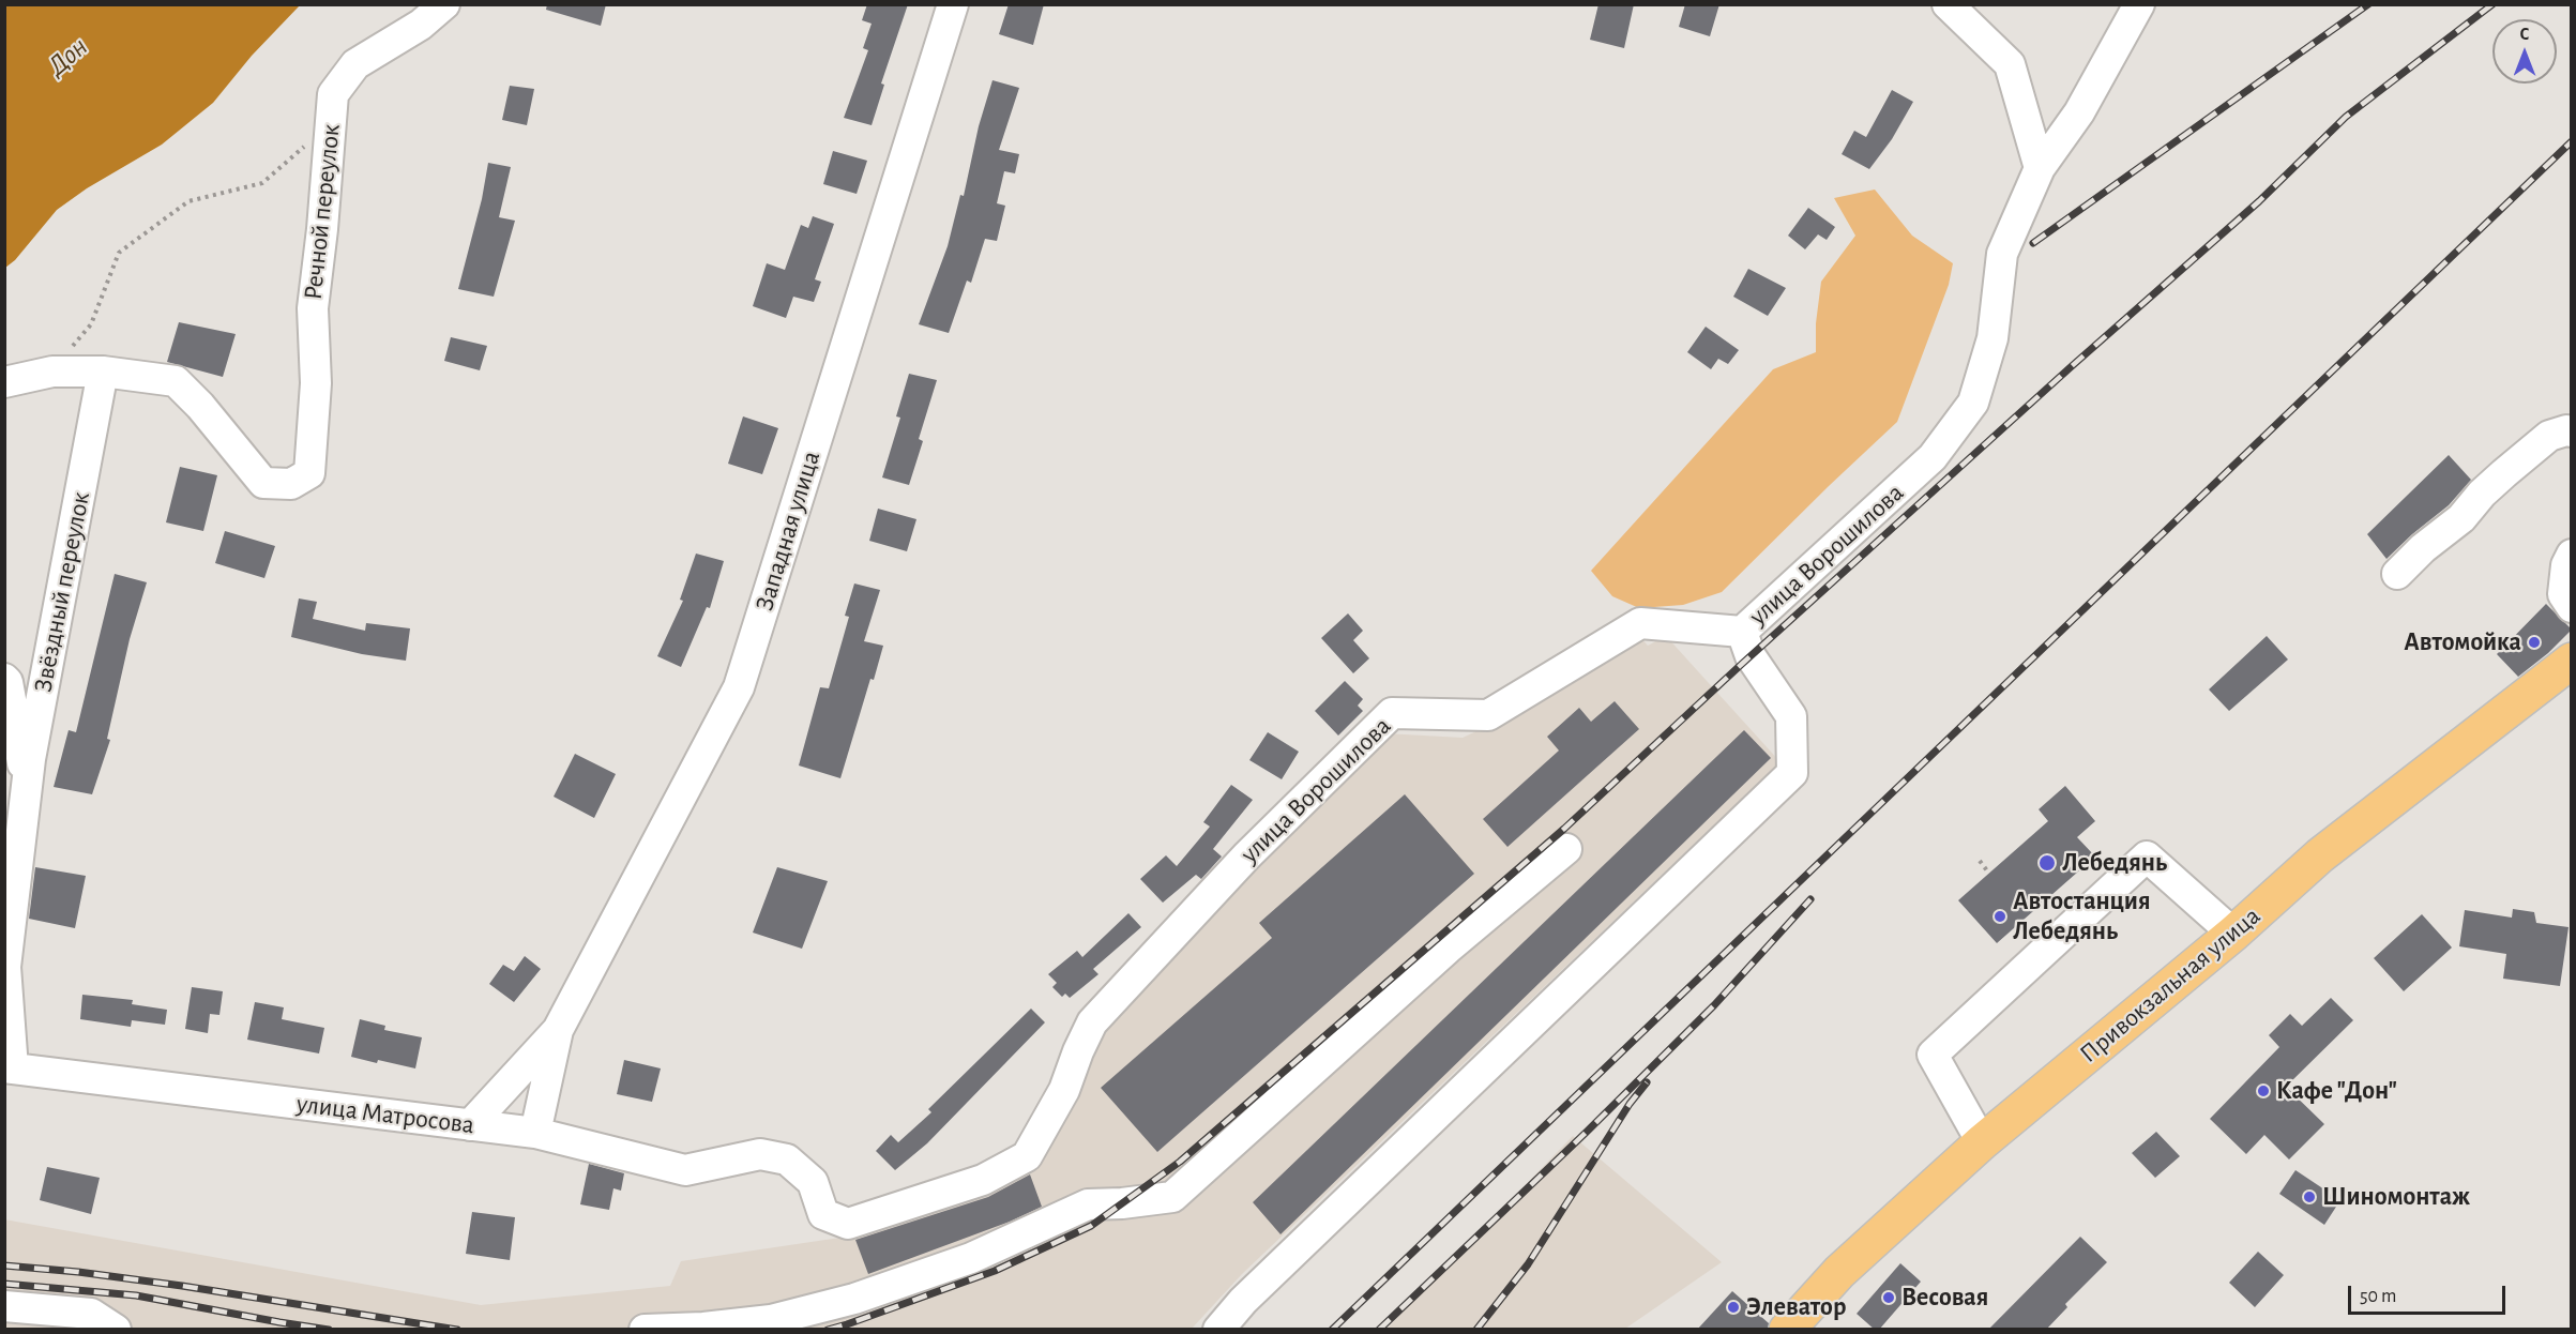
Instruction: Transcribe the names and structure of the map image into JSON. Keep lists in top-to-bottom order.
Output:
{
  "streets": {
    "main road": ["Привокзальная улица"],
    "street": [
      "Речной переулок",
      "Западная улица",
      "улица Ворошилова",
      "Звёздный переулок",
      "улица Матросова"
    ]
  },
  "crossings": [
    ["Речной переулок", "Звёздный переулок"],
    ["улица Ворошилова", "улица Матросова"],
    ["Звёздный переулок", "улица Матросова"]
  ],
  "water": ["Дон"],
  "places": [
    "Автомойка",
    "Лебедянь",
    "Автостанция Лебедянь",
    "Кафе \"Дон\"",
    "Шиномонтаж",
    "Весовая",
    "Элеватор"
  ],
  "scale_bar": "50 m",
  "north": "top"
}
